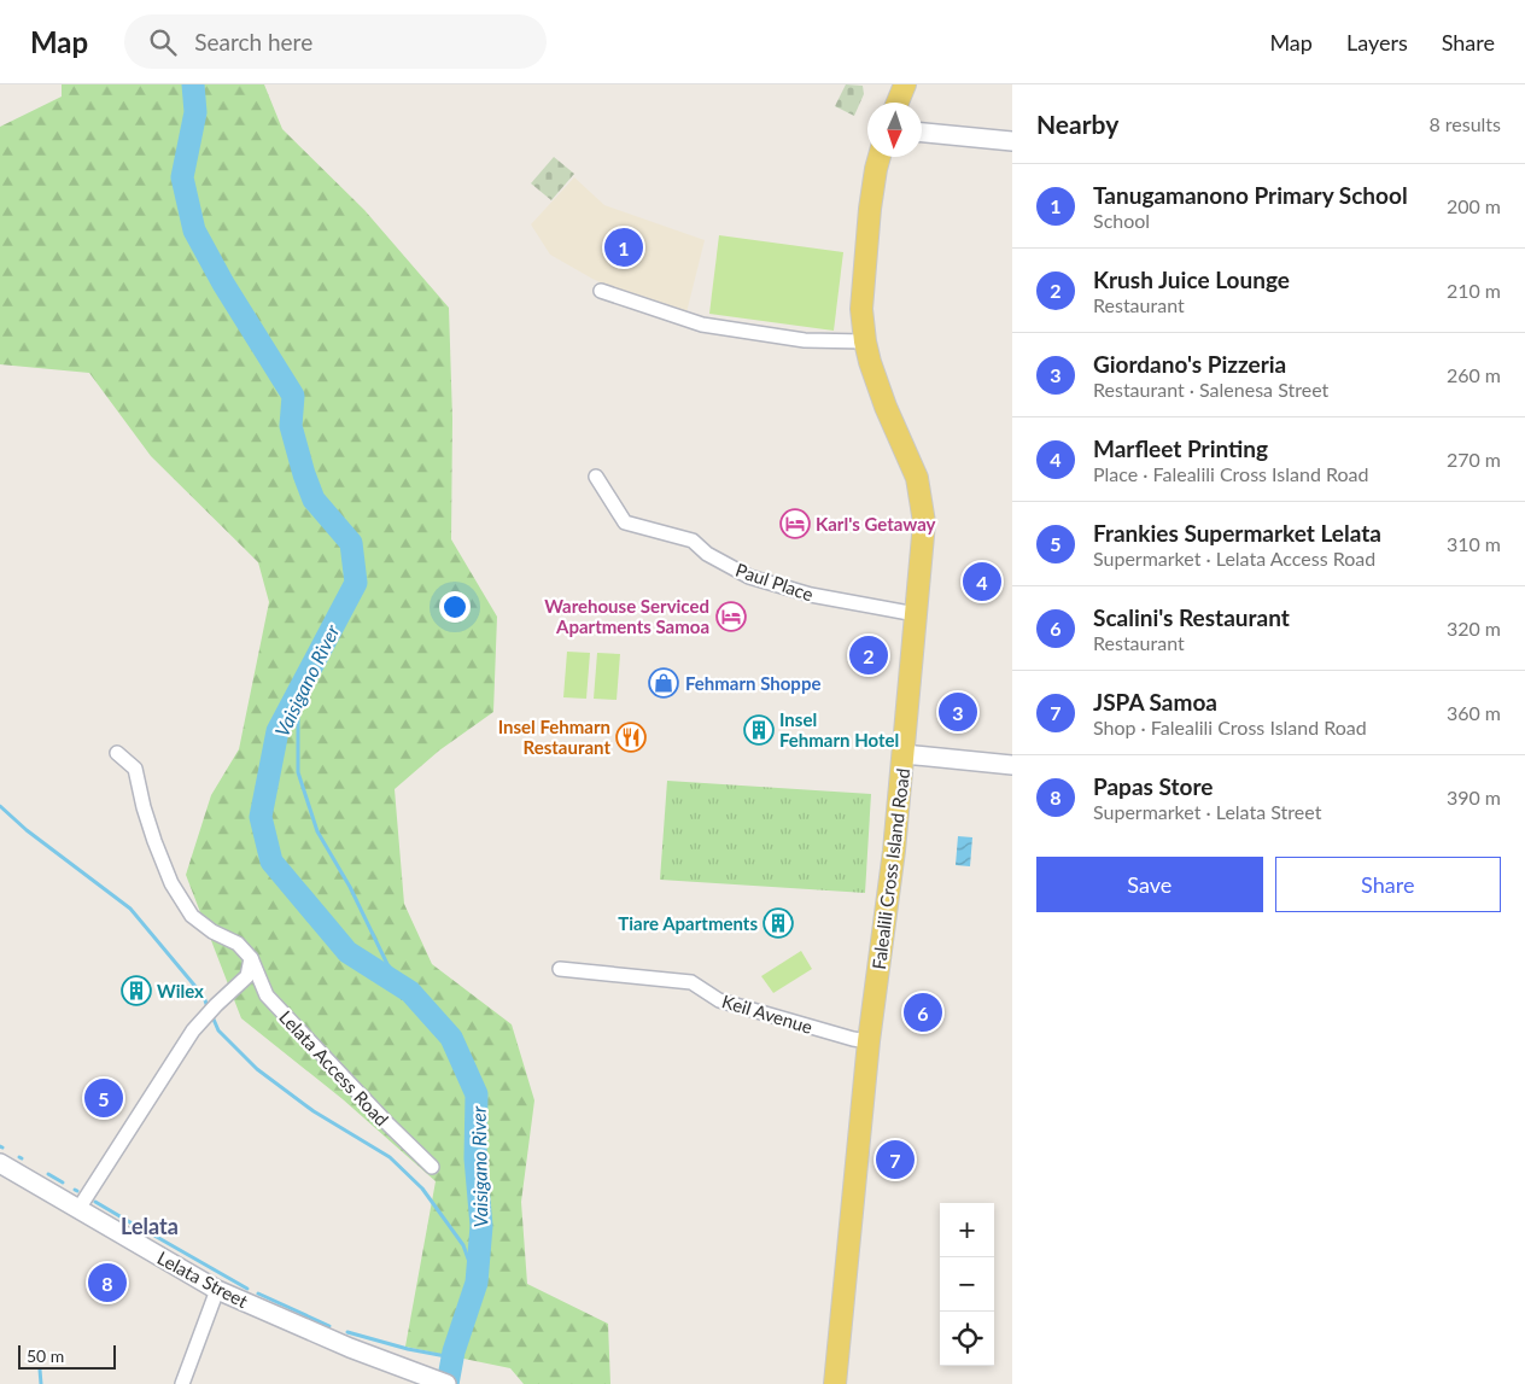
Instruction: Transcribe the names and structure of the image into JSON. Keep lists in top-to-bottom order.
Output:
{
  "streets": {
    "main road": ["Falealili Cross Island Road", "Lelata Street"],
    "street": ["Paul Place", "Keil Avenue", "Lelata Access Road"]
  },
  "crossings": [
    ["Paul Place", "Falealili Cross Island Road"],
    ["Falealili Cross Island Road", "Keil Avenue"]
  ],
  "districts": ["Lelata"],
  "water": ["Vaisigano River"],
  "places": {
    "hotel": ["Karl's Getaway", "Warehouse Serviced Apartments Samoa"],
    "shop": ["Fehmarn Shoppe"],
    "building": ["Insel Fehmarn Hotel", "Tiare Apartments", "Wilex"],
    "restaurant": ["Insel Fehmarn Restaurant"]
  },
  "scale_bar": "50 m",
  "north": "bottom",
  "page": {
    "header": "Map",
    "search": "Search here",
    "nav": ["Map", "Layers", "Share"],
    "heading": ["Nearby", "8 results"],
    "list": [
      {
        "mark": "1",
        "name": "Tanugamanono Primary School",
        "note": "School",
        "value": "200 m"
      },
      {
        "mark": "2",
        "name": "Krush Juice Lounge",
        "note": "Restaurant",
        "value": "210 m"
      },
      {
        "mark": "3",
        "name": "Giordano's Pizzeria",
        "note": "Restaurant · Salenesa Street",
        "value": "260 m"
      },
      {
        "mark": "4",
        "name": "Marfleet Printing",
        "note": "Place · Falealili Cross Island Road",
        "value": "270 m"
      },
      {
        "mark": "5",
        "name": "Frankies Supermarket Lelata",
        "note": "Supermarket · Lelata Access Road",
        "value": "310 m"
      },
      {
        "mark": "6",
        "name": "Scalini's Restaurant",
        "note": "Restaurant",
        "value": "320 m"
      },
      {
        "mark": "7",
        "name": "JSPA Samoa",
        "note": "Shop · Falealili Cross Island Road",
        "value": "360 m"
      },
      {
        "mark": "8",
        "name": "Papas Store",
        "note": "Supermarket · Lelata Street",
        "value": "390 m"
      }
    ],
    "pins": [
      "1",
      "4",
      "2",
      "3",
      "6",
      "5",
      "7",
      "8"
    ],
    "buttons": ["Save", "Share"],
    "map_buttons": ["+", "−"],
    "scale": "50 m"
  }
}
